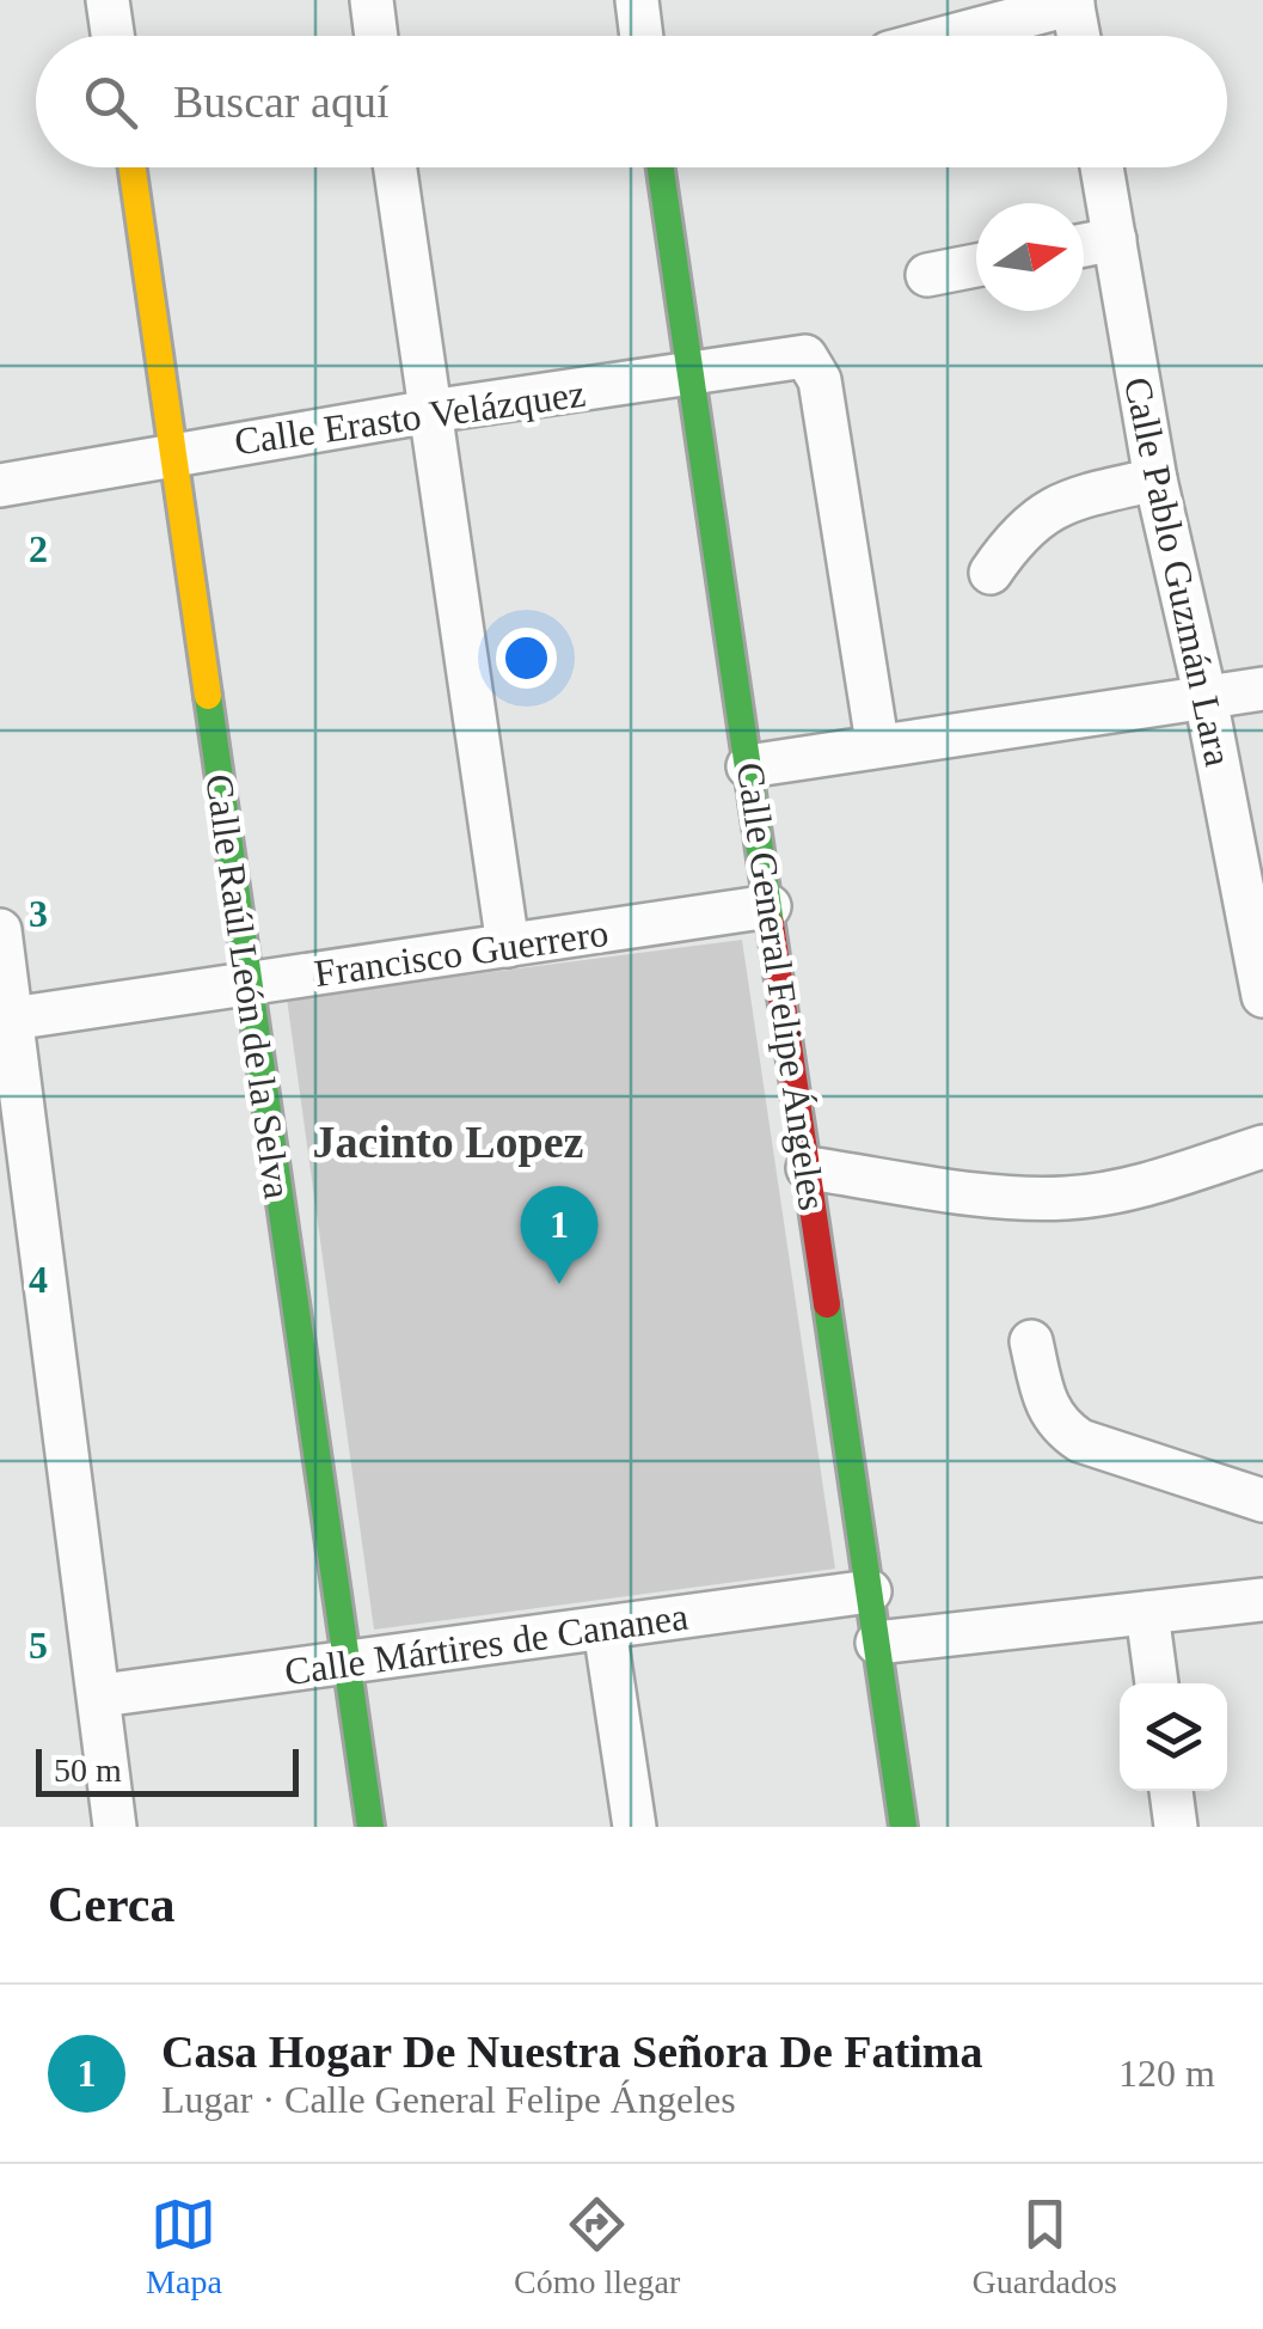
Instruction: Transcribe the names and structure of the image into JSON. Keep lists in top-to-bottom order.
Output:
{
  "streets": {
    "street": [
      "Calle Erasto Velázquez",
      "Calle Pablo Guzmán Lara",
      "Francisco Guerrero",
      "Calle Raúl León de la Selva",
      "Calle General Felipe Ángeles",
      "Calle Mártires de Cananea"
    ]
  },
  "crossings": [
    ["Calle Erasto Velázquez", "Calle Raúl León de la Selva"],
    ["Calle Erasto Velázquez", "Calle General Felipe Ángeles"],
    ["Francisco Guerrero", "Calle Raúl León de la Selva"],
    ["Francisco Guerrero", "Calle General Felipe Ángeles"],
    ["Calle Raúl León de la Selva", "Calle Mártires de Cananea"],
    ["Calle General Felipe Ángeles", "Calle Mártires de Cananea"]
  ],
  "districts": ["Jacinto Lopez"],
  "scale_bar": "50 m",
  "north": "right",
  "page": {
    "search": "Buscar aquí",
    "pins": "1",
    "scale": "50 m",
    "heading": "Cerca",
    "list": [
      {
        "mark": "1",
        "name": "Casa Hogar De Nuestra Señora De Fatima",
        "note": "Lugar · Calle General Felipe Ángeles",
        "value": "120 m"
      }
    ],
    "nav": ["Mapa", "Cómo llegar", "Guardados"]
  },
  "grid": {
    "rows": [
      "2",
      "3",
      "4",
      "5"
    ]
  }
}
